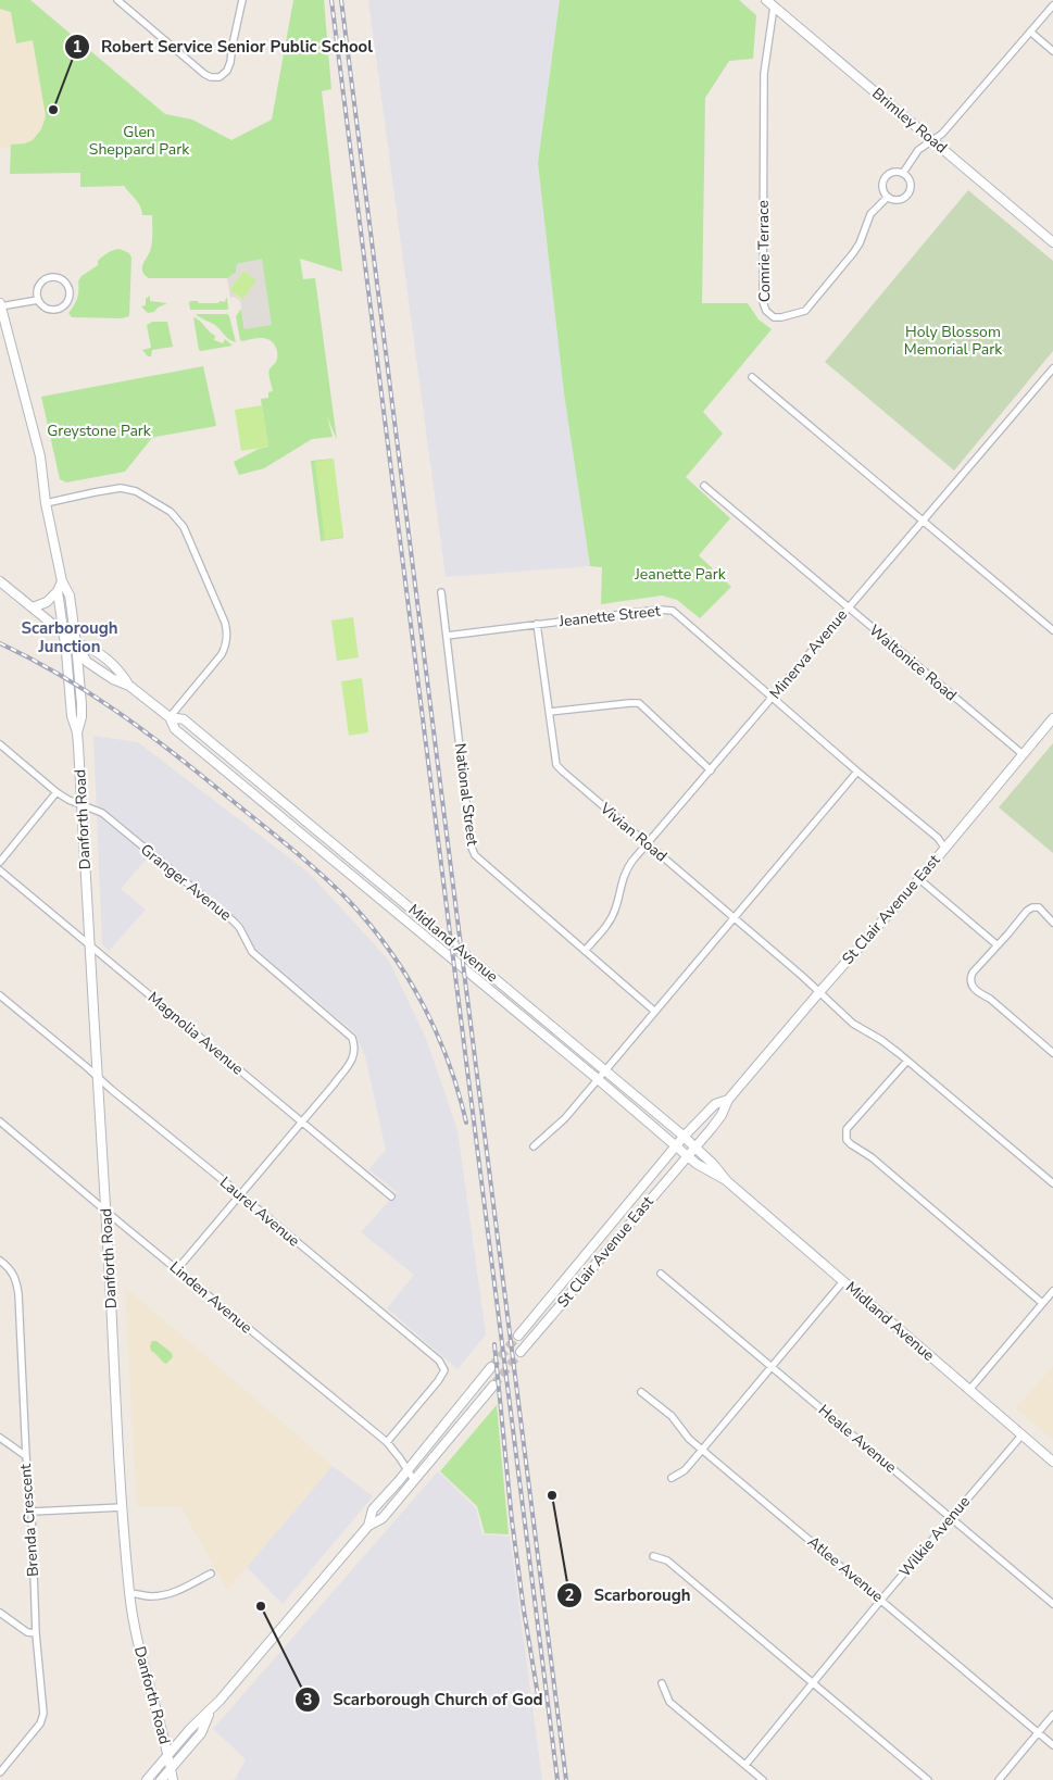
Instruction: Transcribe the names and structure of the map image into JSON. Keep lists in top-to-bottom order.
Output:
{
  "streets": {
    "main road": [
      "Brimley Road",
      "Danforth Road",
      "St Clair Avenue East",
      "Midland Avenue"
    ],
    "street": [
      "Comrie Terrace",
      "Jeanette Street",
      "Minerva Avenue",
      "Waltonice Road",
      "National Street",
      "Vivian Road",
      "Granger Avenue",
      "Magnolia Avenue",
      "Laurel Avenue",
      "Linden Avenue",
      "Heale Avenue",
      "Brenda Crescent",
      "Wilkie Avenue",
      "Atlee Avenue"
    ]
  },
  "crossings": [
    ["Brimley Road", "Comrie Terrace"],
    ["Jeanette Street", "Minerva Avenue"],
    ["Jeanette Street", "National Street"],
    ["Jeanette Street", "Vivian Road"],
    ["Jeanette Street", "St Clair Avenue East"],
    ["Minerva Avenue", "Waltonice Road"],
    ["Minerva Avenue", "National Street"],
    ["Minerva Avenue", "Vivian Road"],
    ["Waltonice Road", "St Clair Avenue East"],
    ["Danforth Road", "Granger Avenue"],
    ["Danforth Road", "Midland Avenue"],
    ["Danforth Road", "Magnolia Avenue"],
    ["Danforth Road", "Laurel Avenue"],
    ["Danforth Road", "Linden Avenue"],
    ["Vivian Road", "St Clair Avenue East"],
    ["Granger Avenue", "Magnolia Avenue"],
    ["St Clair Avenue East", "Midland Avenue"],
    ["Midland Avenue", "Wilkie Avenue"],
    ["Laurel Avenue", "Linden Avenue"],
    ["Heale Avenue", "Wilkie Avenue"],
    ["Wilkie Avenue", "Atlee Avenue"]
  ],
  "districts": ["Scarborough Junction"],
  "parks": [
    "Glen Sheppard Park",
    "Holy Blossom Memorial Park",
    "Greystone Park",
    "Jeanette Park"
  ],
  "places": ["Robert Service Senior Public School", "Scarborough", "Scarborough Church of God"]
}
